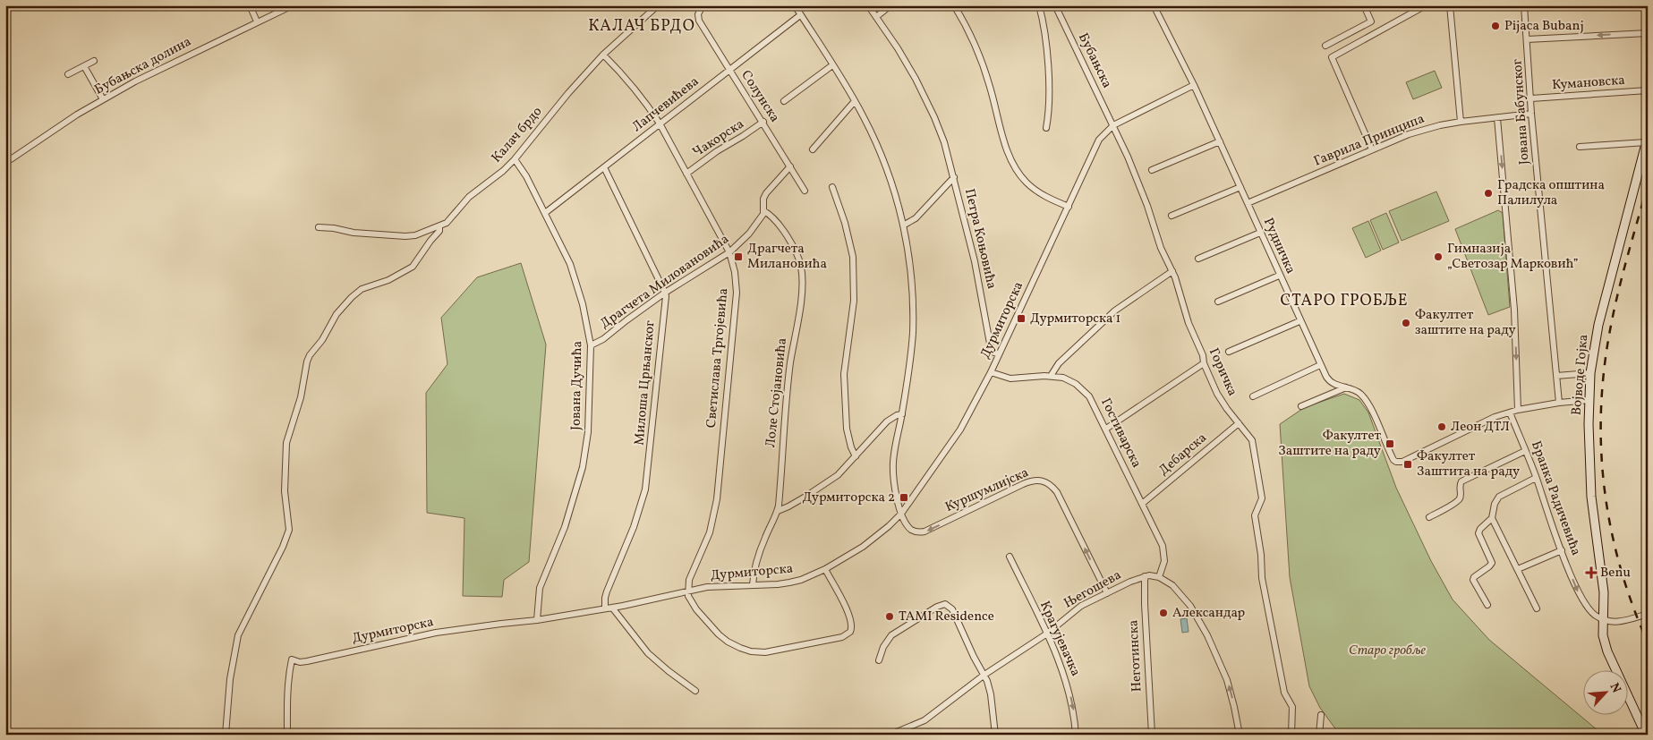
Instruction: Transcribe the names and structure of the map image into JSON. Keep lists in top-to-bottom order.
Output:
{
  "streets": {
    "street": [
      "Бубањска",
      "Бубањска долина",
      "Кумановска",
      "Солунска",
      "Лапчевићева",
      "Јована Бабунског",
      "Калач брдо",
      "Чакорска",
      "Гаврила Принципа",
      "Петра Коњовића",
      "Рудничка",
      "Драгчета Миловановића",
      "Дурмиторска",
      "Светислава Тргојевића",
      "Горичка",
      "Војводе Гојка",
      "Милоша Црњанског",
      "Јована Дучића",
      "Лоле Стојановића",
      "Гостиварска",
      "Дебарска",
      "Куршумлијска",
      "Бранка Радичевића",
      "Његошева",
      "Крагујевачка",
      "Неготинска"
    ]
  },
  "crossings": [
    ["Бубањска", "Дурмиторска"],
    ["Бубањска", "Горичка"],
    ["Кумановска", "Јована Бабунског"],
    ["Солунска", "Лапчевићева"],
    ["Солунска", "Чакорска"],
    ["Солунска", "Драгчета Миловановића"],
    ["Лапчевићева", "Светислава Тргојевића"],
    ["Лапчевићева", "Јована Дучића"],
    ["Јована Бабунског", "Гаврила Принципа"],
    ["Калач брдо", "Светислава Тргојевића"],
    ["Калач брдо", "Јована Дучића"],
    ["Чакорска", "Светислава Тргојевића"],
    ["Гаврила Принципа", "Рудничка"],
    ["Петра Коњовића", "Дурмиторска"],
    ["Рудничка", "Дурмиторска"],
    ["Рудничка", "Бранка Радичевића"],
    ["Драгчета Миловановића", "Светислава Тргојевића"],
    ["Драгчета Миловановића", "Милоша Црњанског"],
    ["Драгчета Миловановића", "Јована Дучића"],
    ["Драгчета Миловановића", "Лоле Стојановића"],
    ["Дурмиторска", "Светислава Тргојевића"],
    ["Дурмиторска", "Горичка"],
    ["Дурмиторска", "Милоша Црњанског"],
    ["Дурмиторска", "Јована Дучића"],
    ["Дурмиторска", "Лоле Стојановића"],
    ["Дурмиторска", "Гостиварска"],
    ["Дурмиторска", "Куршумлијска"],
    ["Горичка", "Дебарска"],
    ["Војводе Гојка", "Бранка Радичевића"],
    ["Гостиварска", "Дебарска"],
    ["Гостиварска", "Његошева"],
    ["Куршумлијска", "Његошева"],
    ["Његошева", "Крагујевачка"],
    ["Његошева", "Неготинска"]
  ],
  "one_way": ["Његошева", "Крагујевачка"],
  "districts": ["КАЛАЧ БРДО", "СТАРО ГРОБЉЕ"],
  "parks": ["Старо гробље"],
  "places": {
    "other": [
      "Pijaca Bubanj",
      "Градска општина Палилула",
      "Гимназија „Светозар Марковић”",
      "Факултет заштите на раду",
      "Леон ДТЛ",
      "Александар",
      "TAMI Residence"
    ],
    "transit": [
      "Драгчета Милановића",
      "Дурмиторска 1",
      "Факултет Заштите на раду",
      "Факултет Заштита на раду",
      "Дурмиторска 2"
    ],
    "health": ["Benu"]
  },
  "north": "top right"
}
